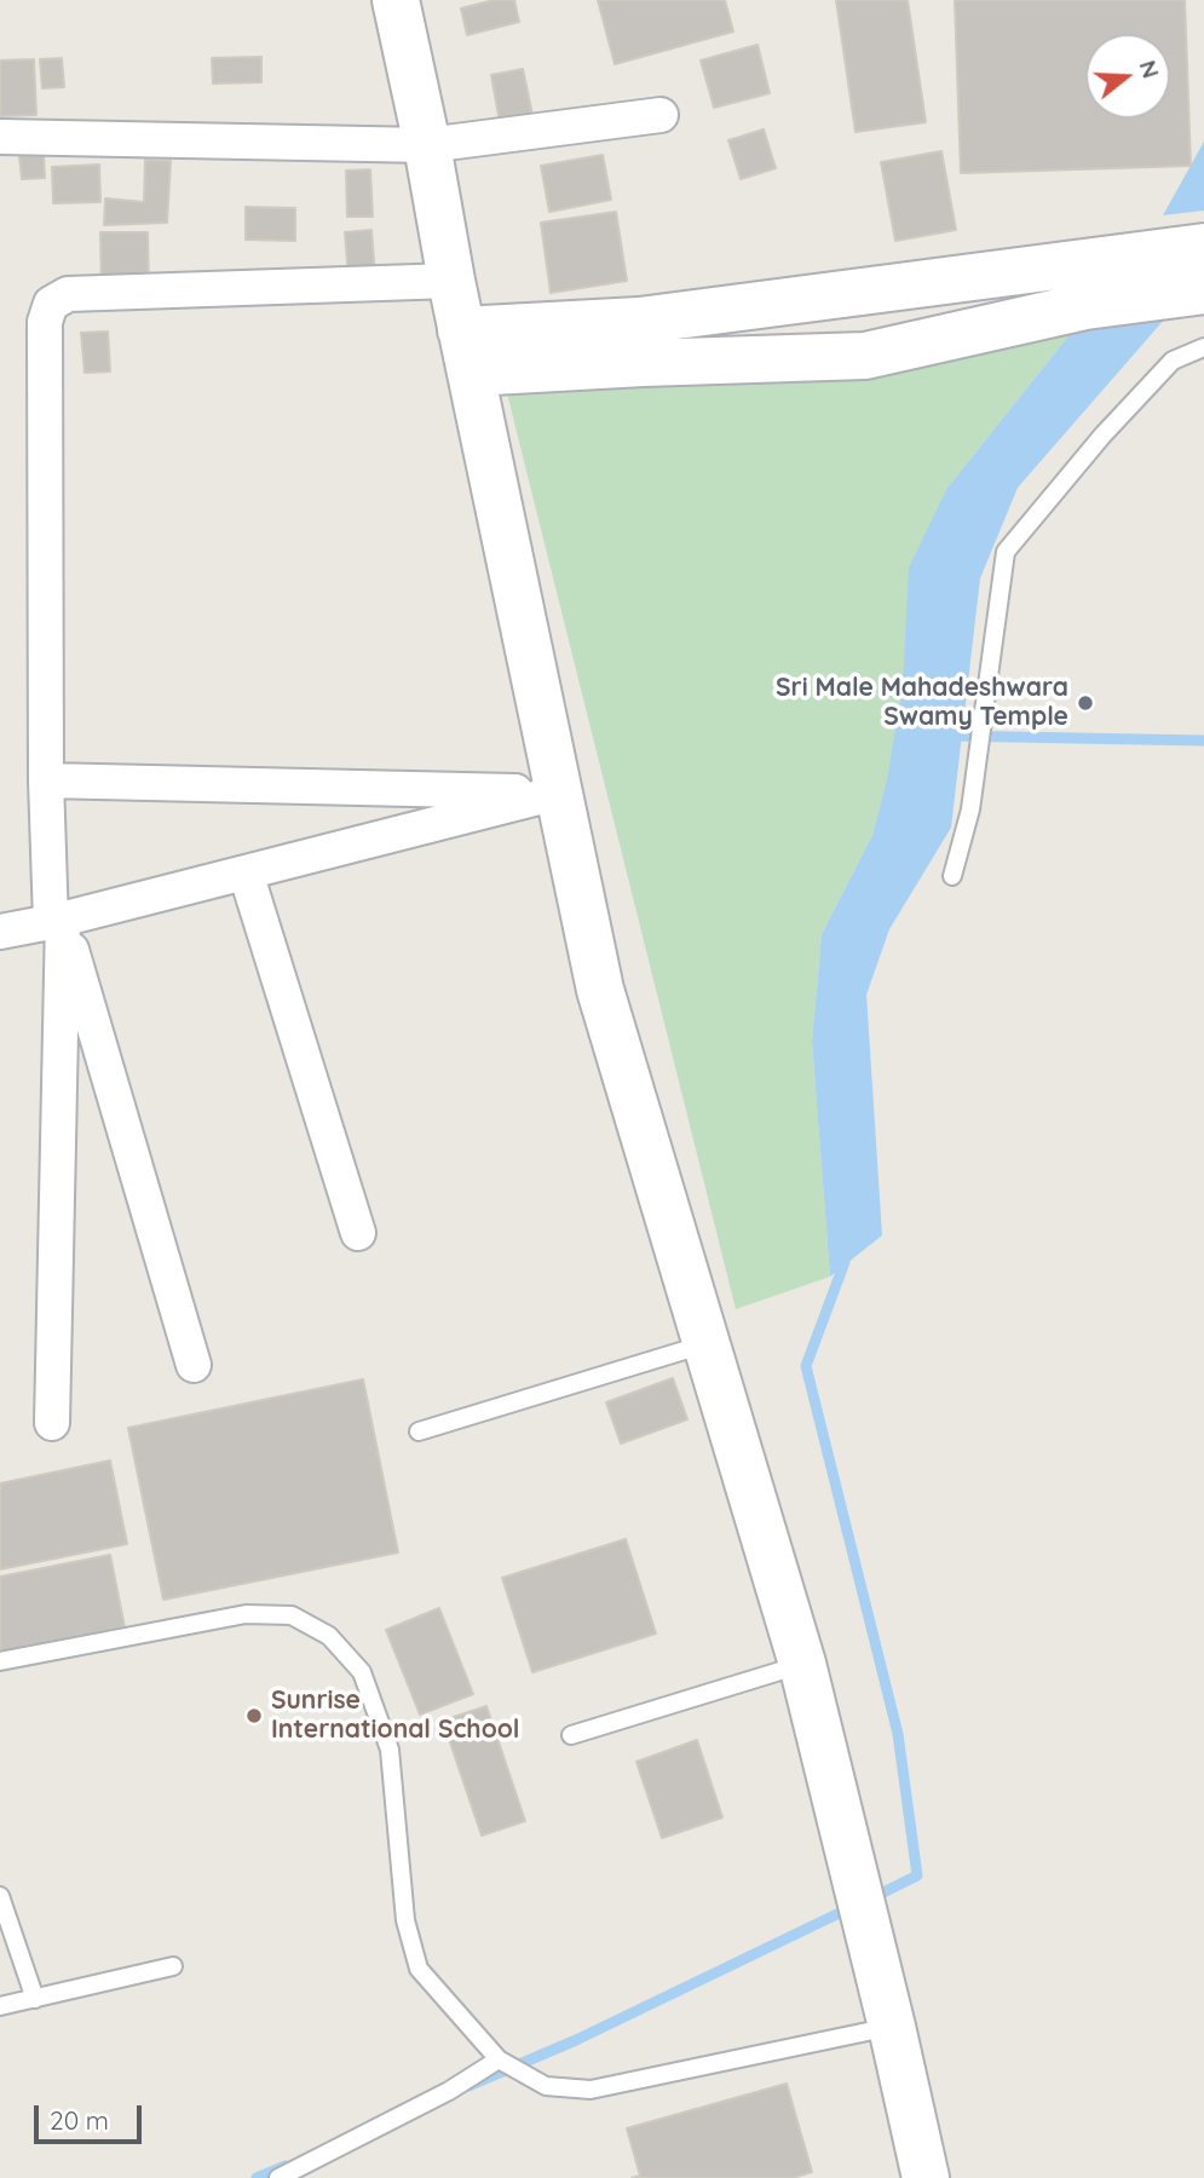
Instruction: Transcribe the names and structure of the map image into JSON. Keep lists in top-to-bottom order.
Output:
{
  "places": ["Sri Male Mahadeshwara Swamy Temple", "Sunrise International School"],
  "scale_bar": "20 m",
  "north": "right"
}
